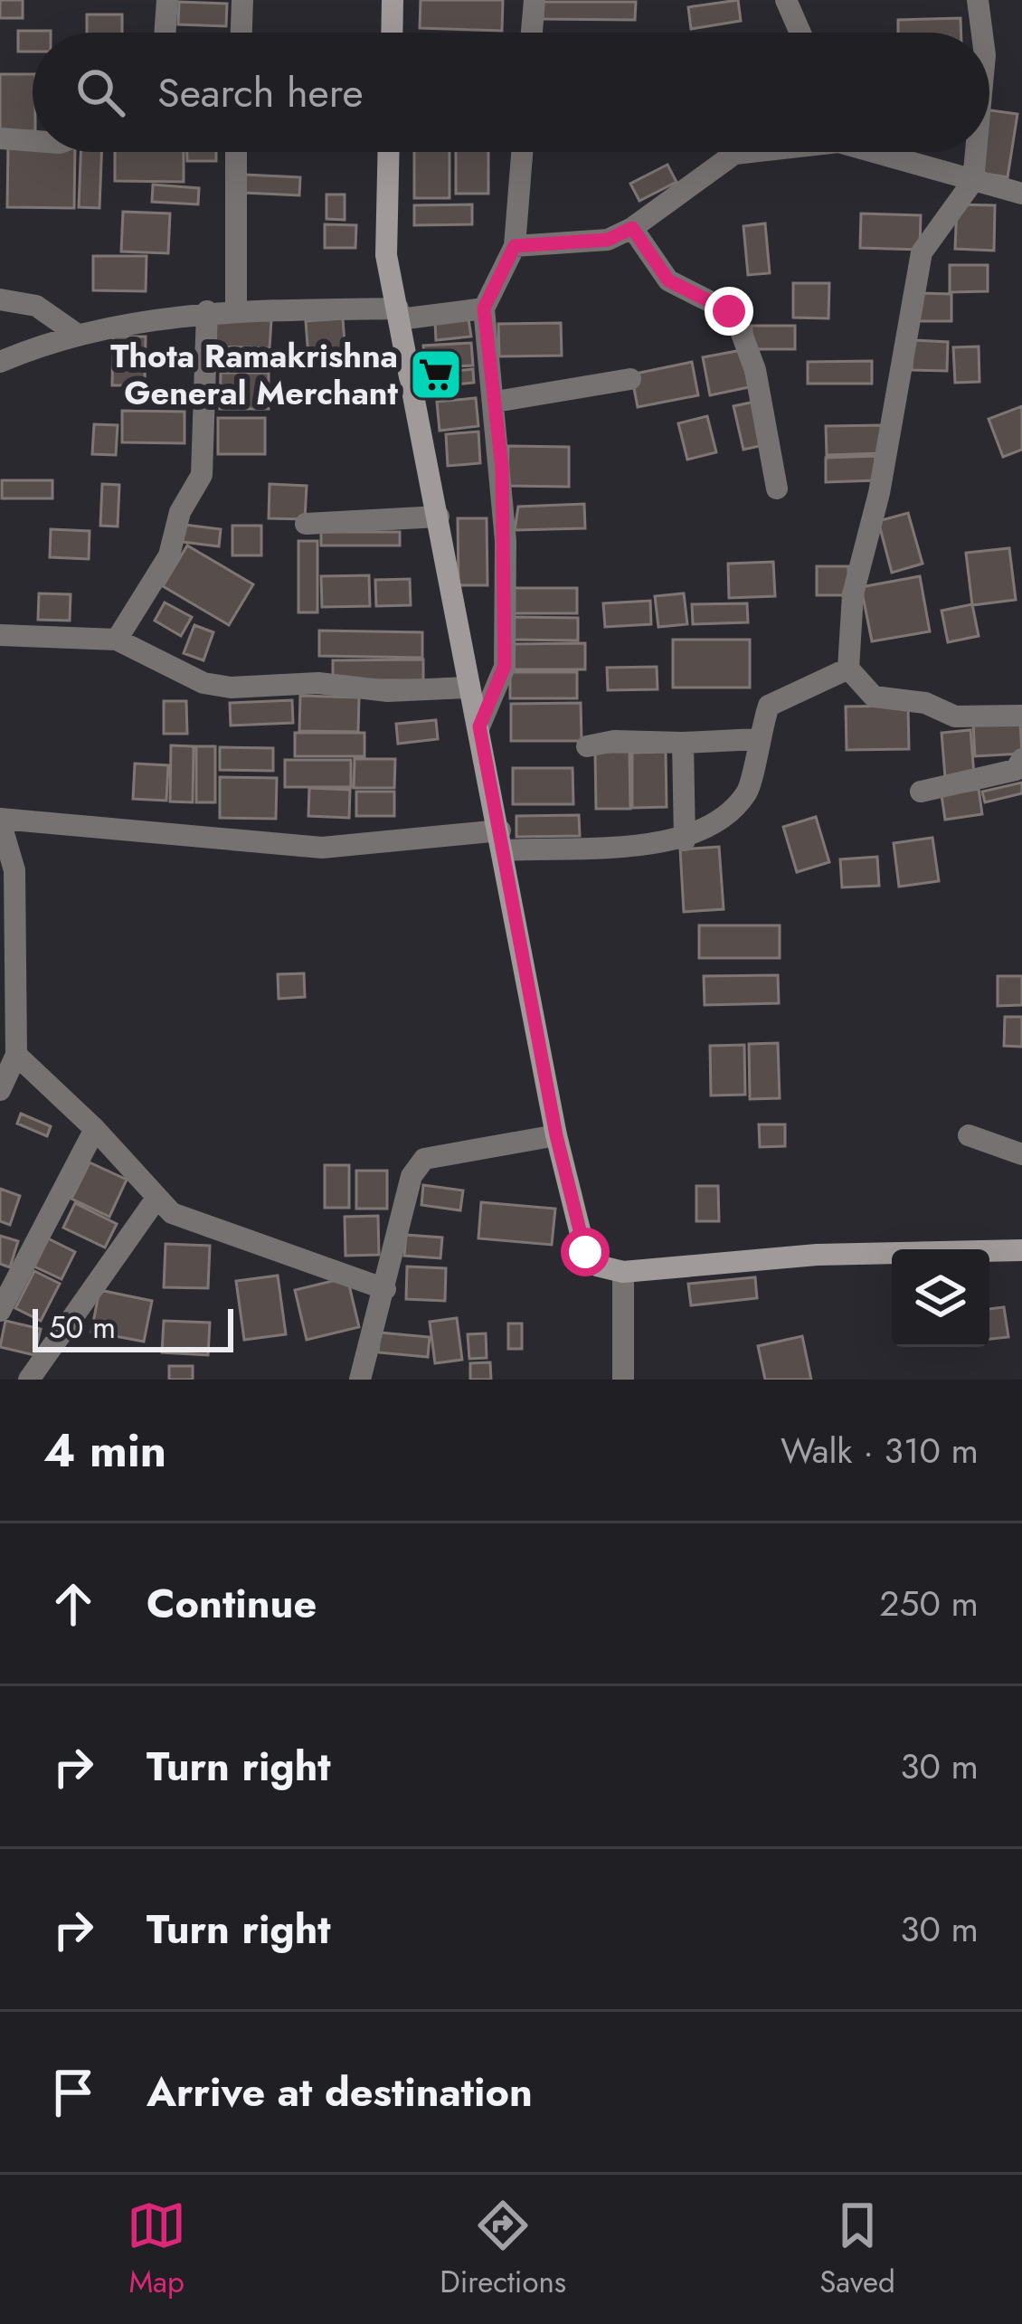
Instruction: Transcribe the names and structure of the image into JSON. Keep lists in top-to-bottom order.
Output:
{
  "places": {
    "supermarket": ["Thota Ramakrishna General Merchant"]
  },
  "scale_bar": "50 m",
  "page": {
    "search": "Search here",
    "scale": "50 m",
    "heading": ["4 min", "Walk · 310 m"],
    "list": [
      ["Continue", "250 m"],
      ["Turn right", "30 m"],
      ["Turn right", "30 m"],
      "Arrive at destination"
    ],
    "nav": ["Map", "Directions", "Saved"]
  }
}
